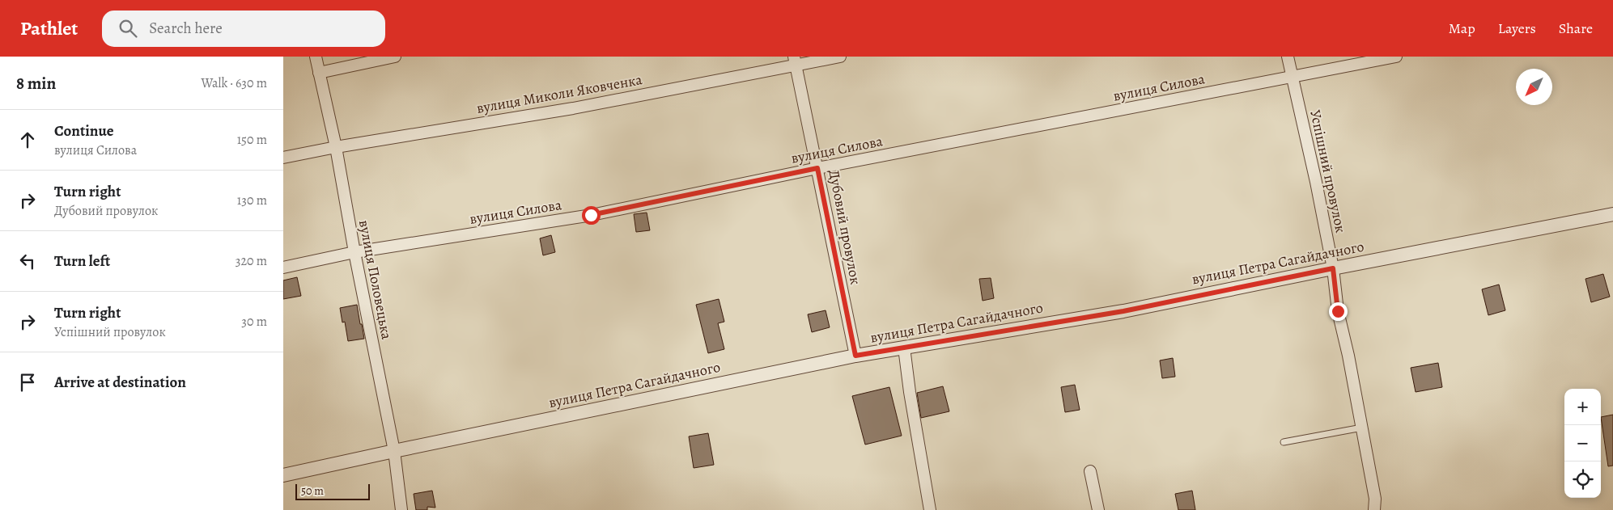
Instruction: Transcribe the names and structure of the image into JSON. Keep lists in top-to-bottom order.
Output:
{
  "streets": {
    "street": [
      "вулиця Силова",
      "вулиця Миколи Яковченка",
      "Успішний провулок",
      "Дубовий провулок",
      "вулиця Петра Сагайдачного",
      "вулиця Половецька"
    ]
  },
  "crossings": [
    ["вулиця Силова", "Успішний провулок"],
    ["вулиця Силова", "Дубовий провулок"],
    ["вулиця Силова", "вулиця Половецька"],
    ["вулиця Миколи Яковченка", "Дубовий провулок"],
    ["вулиця Миколи Яковченка", "вулиця Половецька"],
    ["Успішний провулок", "вулиця Петра Сагайдачного"],
    ["Дубовий провулок", "вулиця Петра Сагайдачного"],
    ["вулиця Петра Сагайдачного", "вулиця Половецька"]
  ],
  "scale_bar": "50 m",
  "north": "bottom left",
  "page": {
    "header": "Pathlet",
    "search": "Search here",
    "nav": ["Map", "Layers", "Share"],
    "heading": ["8 min", "Walk · 630 m"],
    "list": [
      ["Continue", "вулиця Силова", "150 m"],
      ["Turn right", "Дубовий провулок", "130 m"],
      ["Turn left", "320 m"],
      ["Turn right", "Успішний провулок", "30 m"],
      "Arrive at destination"
    ],
    "map_buttons": ["+", "−"],
    "scale": "50 m"
  }
}
